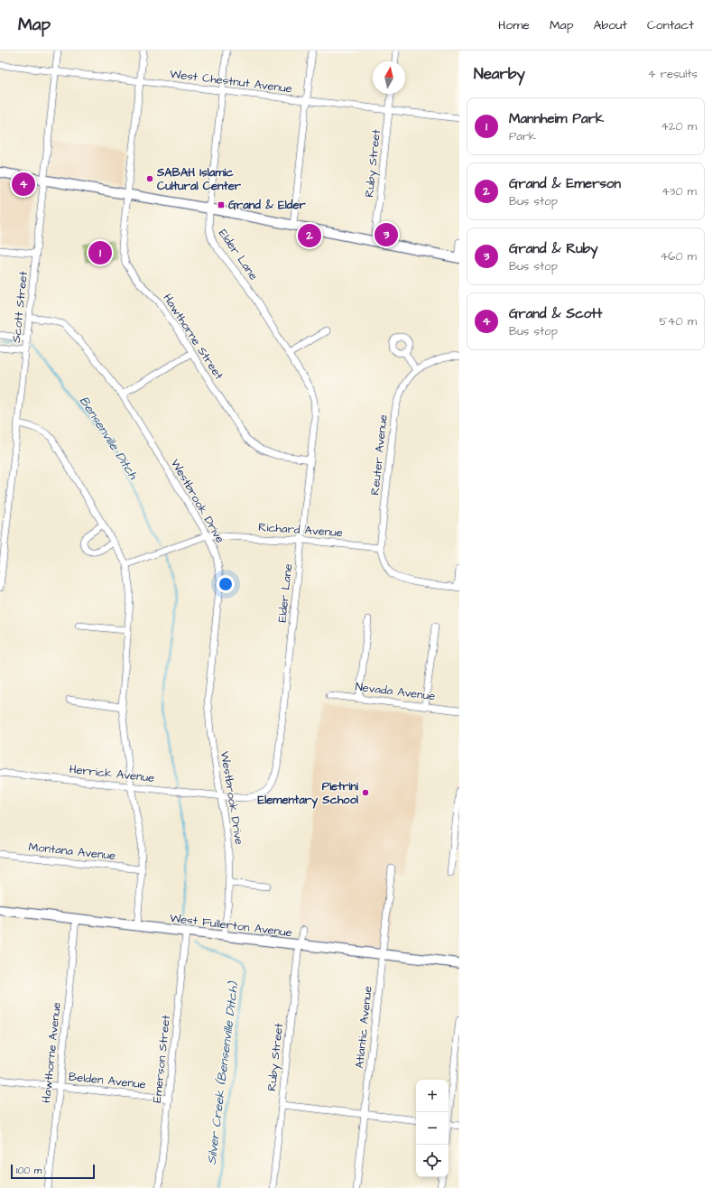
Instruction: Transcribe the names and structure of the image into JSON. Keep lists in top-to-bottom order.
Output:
{
  "streets": {
    "main road": ["West Fullerton Avenue"],
    "street": [
      "West Chestnut Avenue",
      "Ruby Street",
      "Elder Lane",
      "Scott Street",
      "Hawthorne Street",
      "Reuter Avenue",
      "Westbrook Drive",
      "Richard Avenue",
      "Nevada Avenue",
      "Herrick Avenue",
      "Montana Avenue",
      "Atlantic Avenue",
      "Hawthorne Avenue",
      "Emerson Street",
      "Belden Avenue"
    ]
  },
  "crossings": [
    ["West Chestnut Avenue", "Ruby Street"],
    ["West Chestnut Avenue", "Elder Lane"],
    ["West Chestnut Avenue", "Scott Street"],
    ["West Chestnut Avenue", "Hawthorne Street"],
    ["Ruby Street", "West Fullerton Avenue"],
    ["Elder Lane", "Hawthorne Street"],
    ["Elder Lane", "Westbrook Drive"],
    ["Elder Lane", "Richard Avenue"],
    ["Elder Lane", "Herrick Avenue"],
    ["Scott Street", "Westbrook Drive"],
    ["Reuter Avenue", "Richard Avenue"],
    ["Westbrook Drive", "Richard Avenue"],
    ["Westbrook Drive", "Herrick Avenue"],
    ["Westbrook Drive", "West Fullerton Avenue"],
    ["West Fullerton Avenue", "Atlantic Avenue"],
    ["West Fullerton Avenue", "Hawthorne Avenue"],
    ["West Fullerton Avenue", "Emerson Street"],
    ["Hawthorne Avenue", "Belden Avenue"],
    ["Emerson Street", "Belden Avenue"]
  ],
  "water": ["Bensenville Ditch", "Silver Creek (Bensenville Ditch)"],
  "places": {
    "other": ["SABAH Islamic Cultural Center", "Pietrini Elementary School"],
    "transit": ["Grand & Elder"]
  },
  "scale_bar": "100 m",
  "north": "top",
  "page": {
    "header": "Map",
    "nav": [
      "Home",
      "Map",
      "About",
      "Contact"
    ],
    "heading": ["Nearby", "4 results"],
    "list": [
      {
        "mark": "1",
        "name": "Mannheim Park",
        "note": "Park",
        "value": "420 m"
      },
      {
        "mark": "2",
        "name": "Grand & Emerson",
        "note": "Bus stop",
        "value": "430 m"
      },
      {
        "mark": "3",
        "name": "Grand & Ruby",
        "note": "Bus stop",
        "value": "460 m"
      },
      {
        "mark": "4",
        "name": "Grand & Scott",
        "note": "Bus stop",
        "value": "540 m"
      }
    ],
    "pins": [
      "4",
      "3",
      "2",
      "1"
    ],
    "map_buttons": ["+", "−"],
    "scale": "100 m"
  }
}
